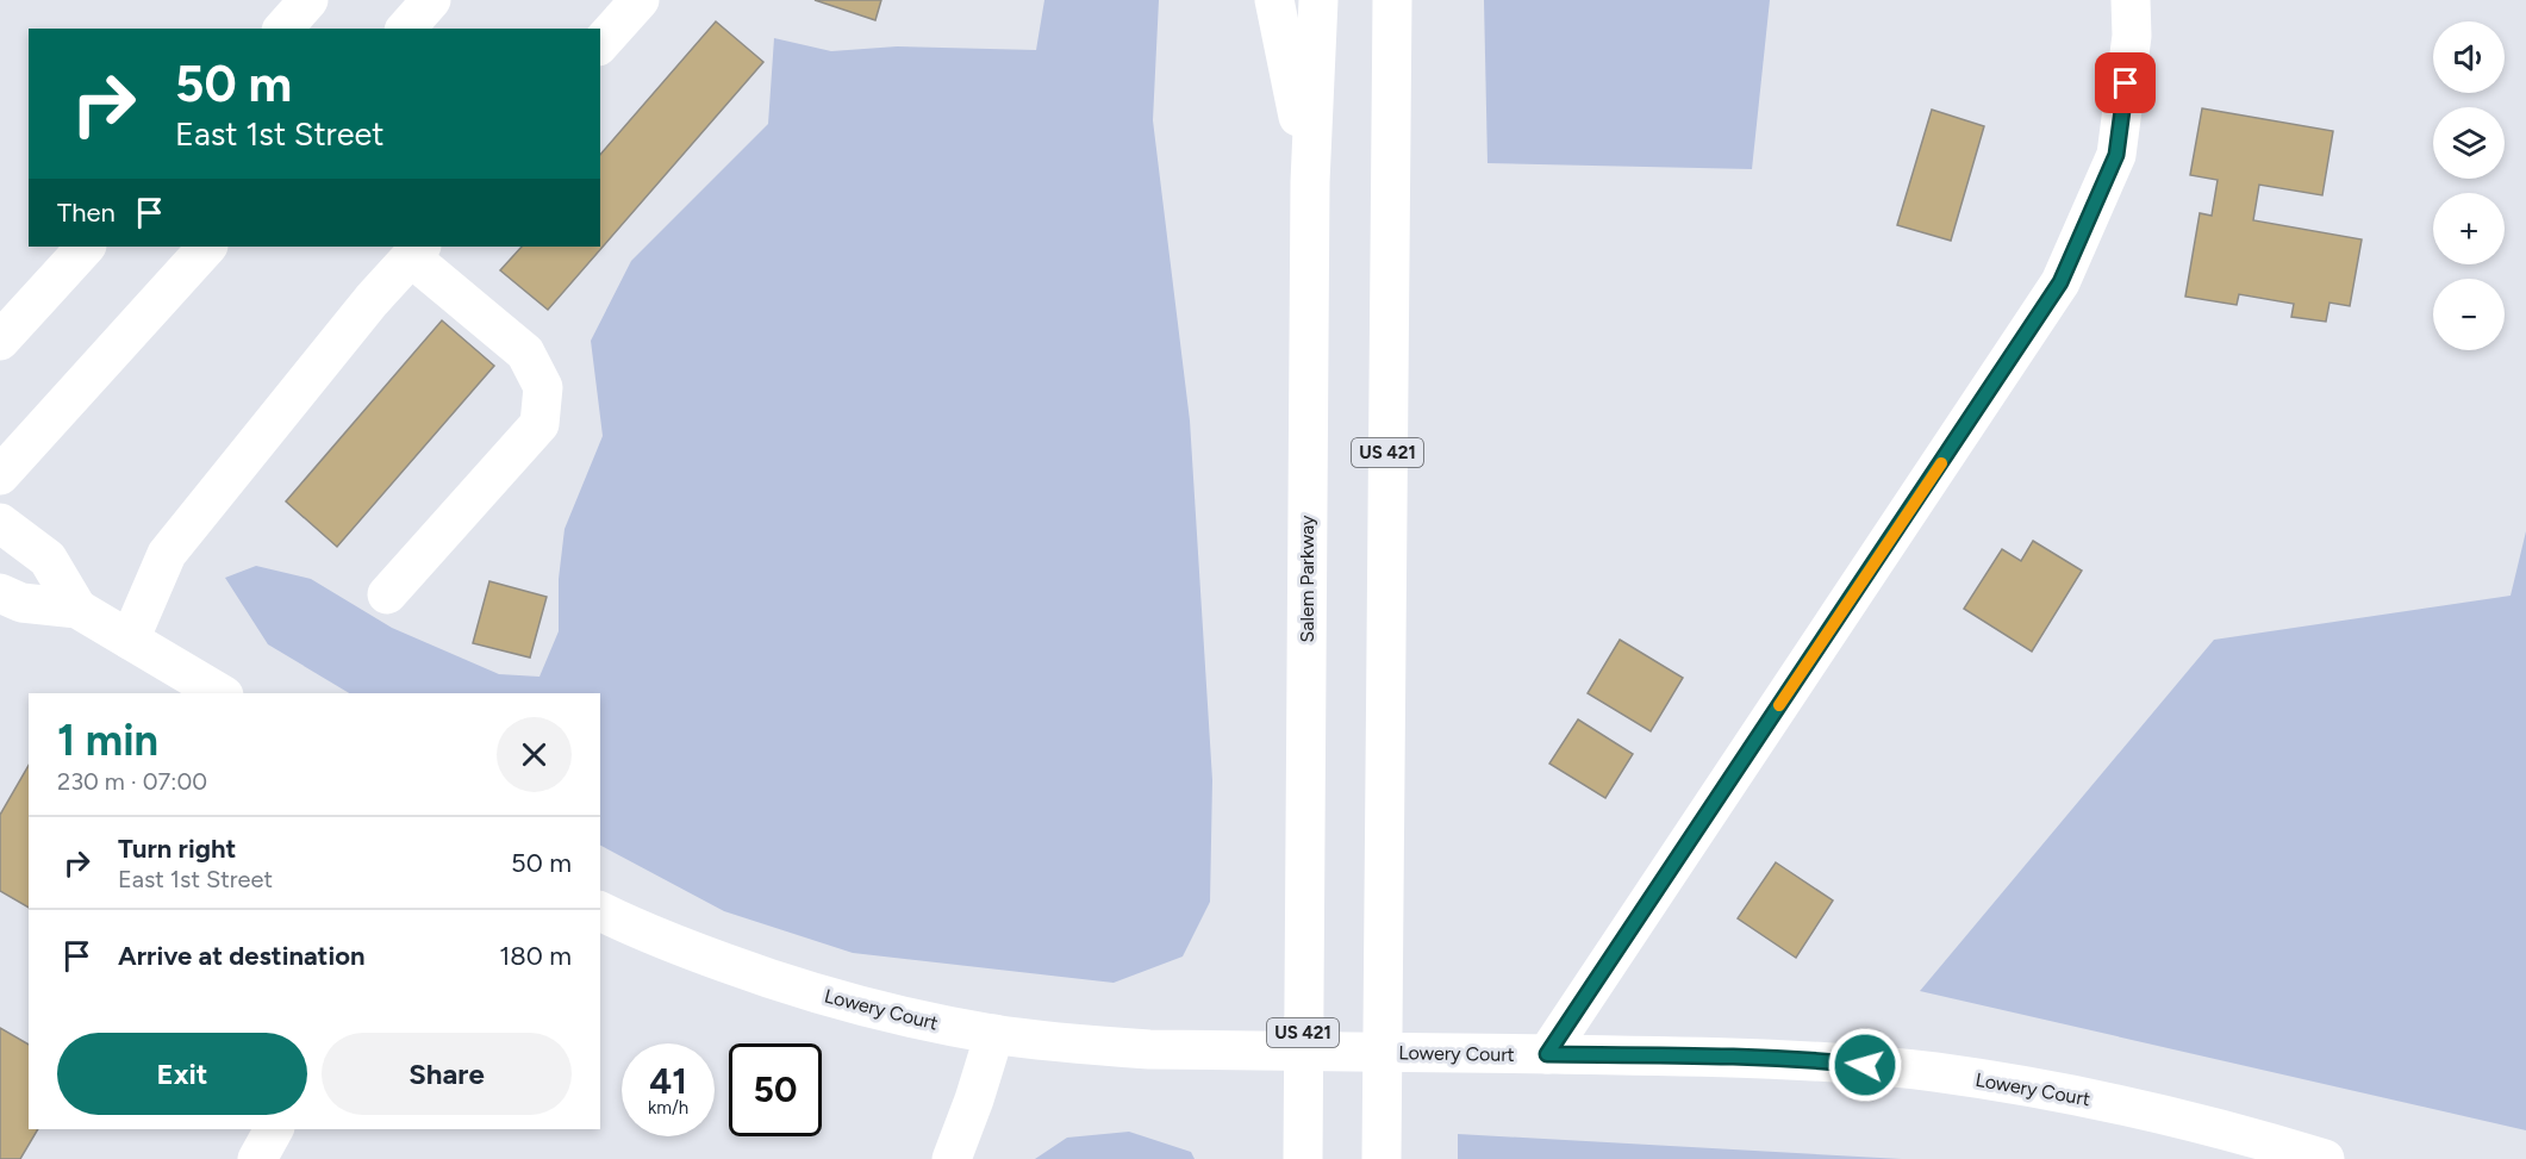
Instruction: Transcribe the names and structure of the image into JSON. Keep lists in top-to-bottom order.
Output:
{
  "streets": {
    "main road": ["US 421", "Salem Parkway", "Lowery Court"]
  },
  "page": {
    "map_buttons": ["+", "−"],
    "turn": ["50 m", "East 1st Street"],
    "then": "Then",
    "heading": ["1 min", "230 m · 07:00"],
    "list": [
      {
        "name": "Turn right",
        "note": "East 1st Street",
        "value": "50 m"
      },
      {
        "name": "Arrive at destination",
        "value": "180 m"
      }
    ],
    "buttons": ["Exit", "Share"],
    "speed": "41 km/h",
    "limit": "50"
  }
}
